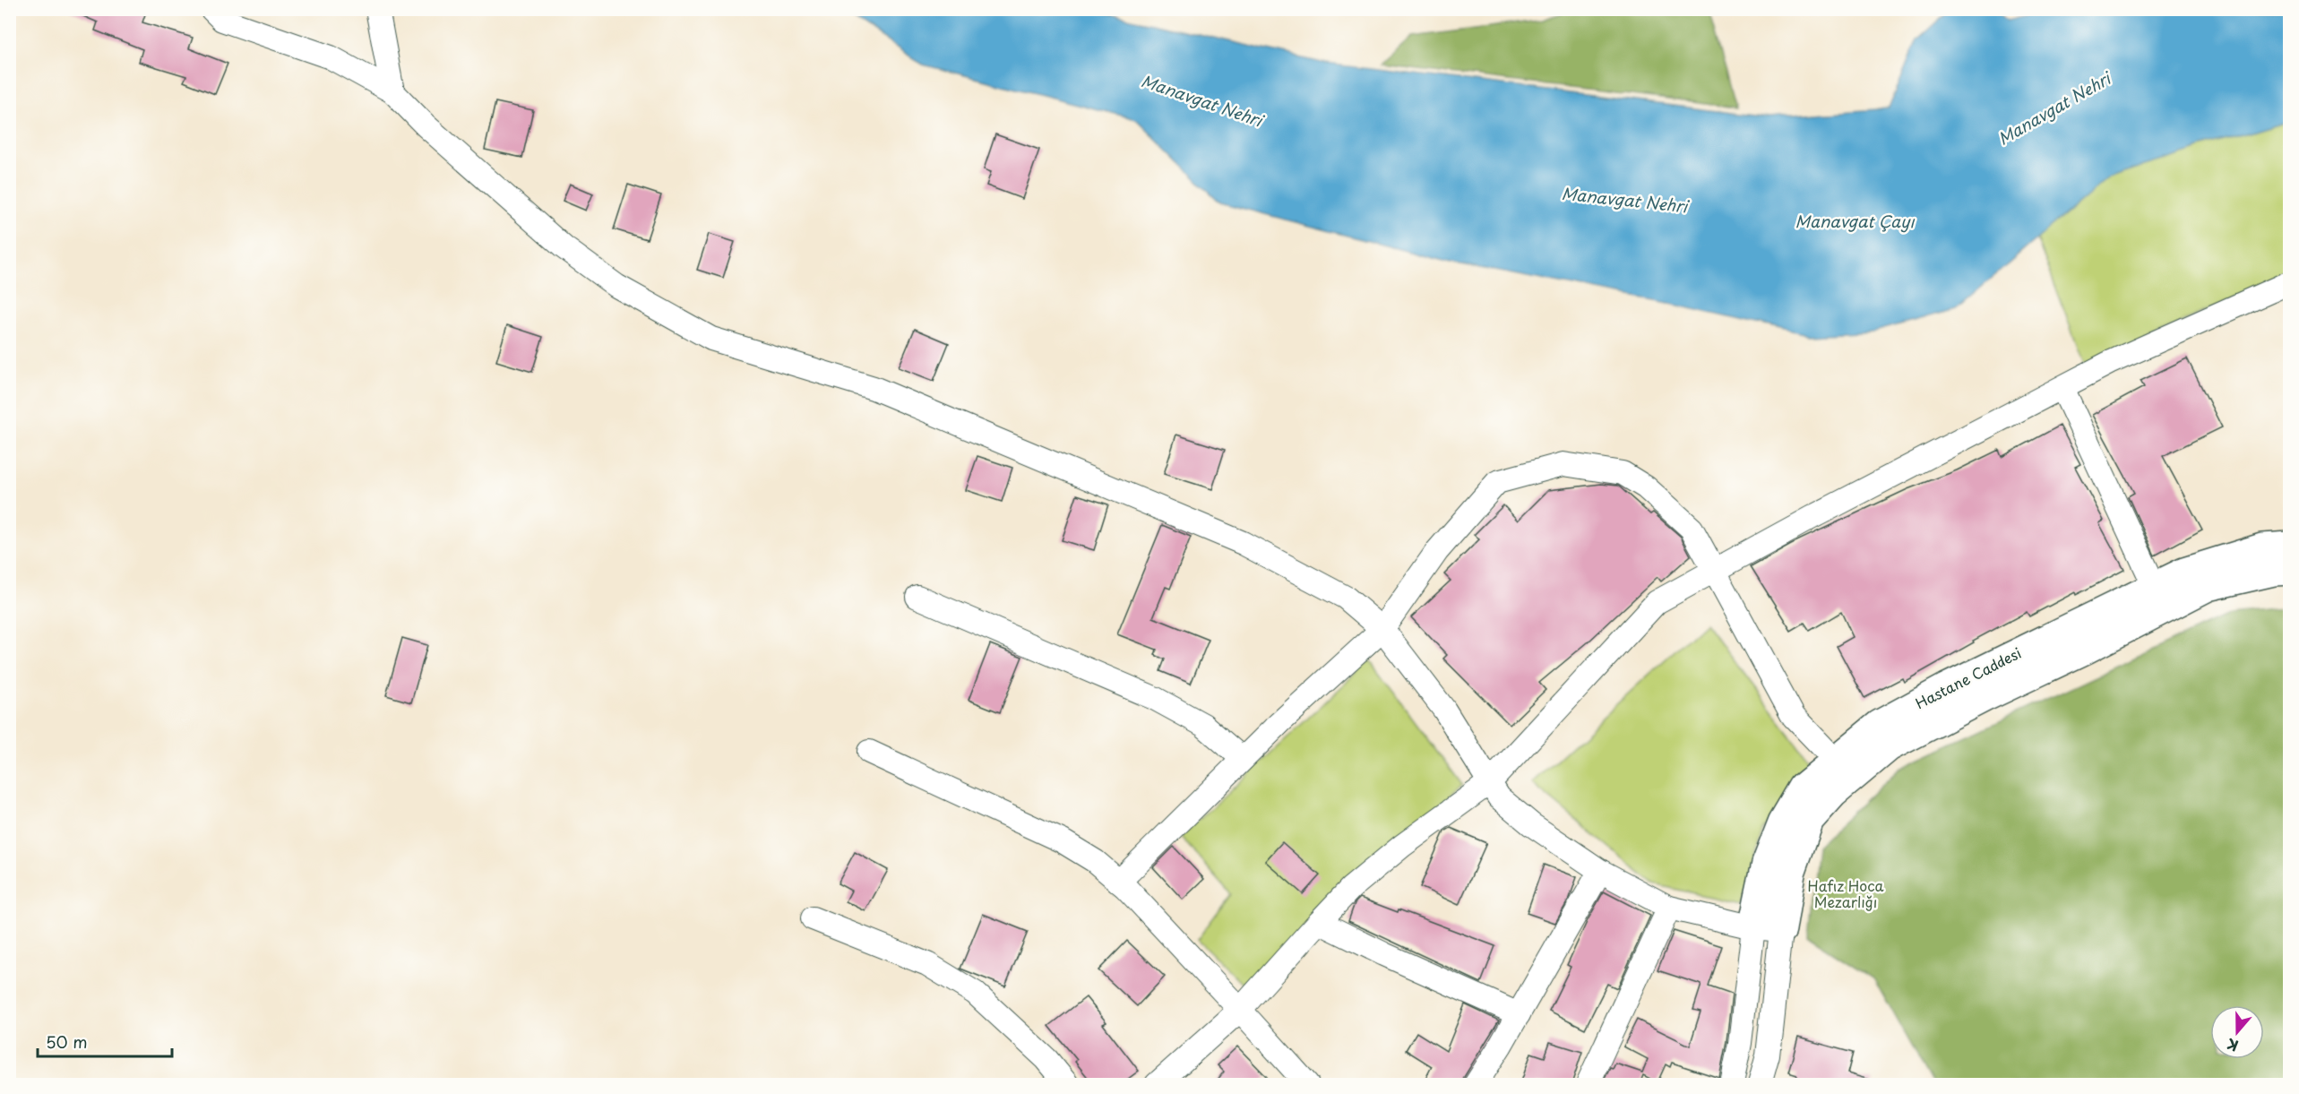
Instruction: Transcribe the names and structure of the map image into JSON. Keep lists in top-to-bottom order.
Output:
{
  "streets": {
    "main road": ["Hastane Caddesi"]
  },
  "water": ["Manavgat Nehri", "Manavgat Çayı"],
  "parks": ["Hafız Hoca Mezarlığı"],
  "scale_bar": "50 m",
  "north": "bottom"
}
